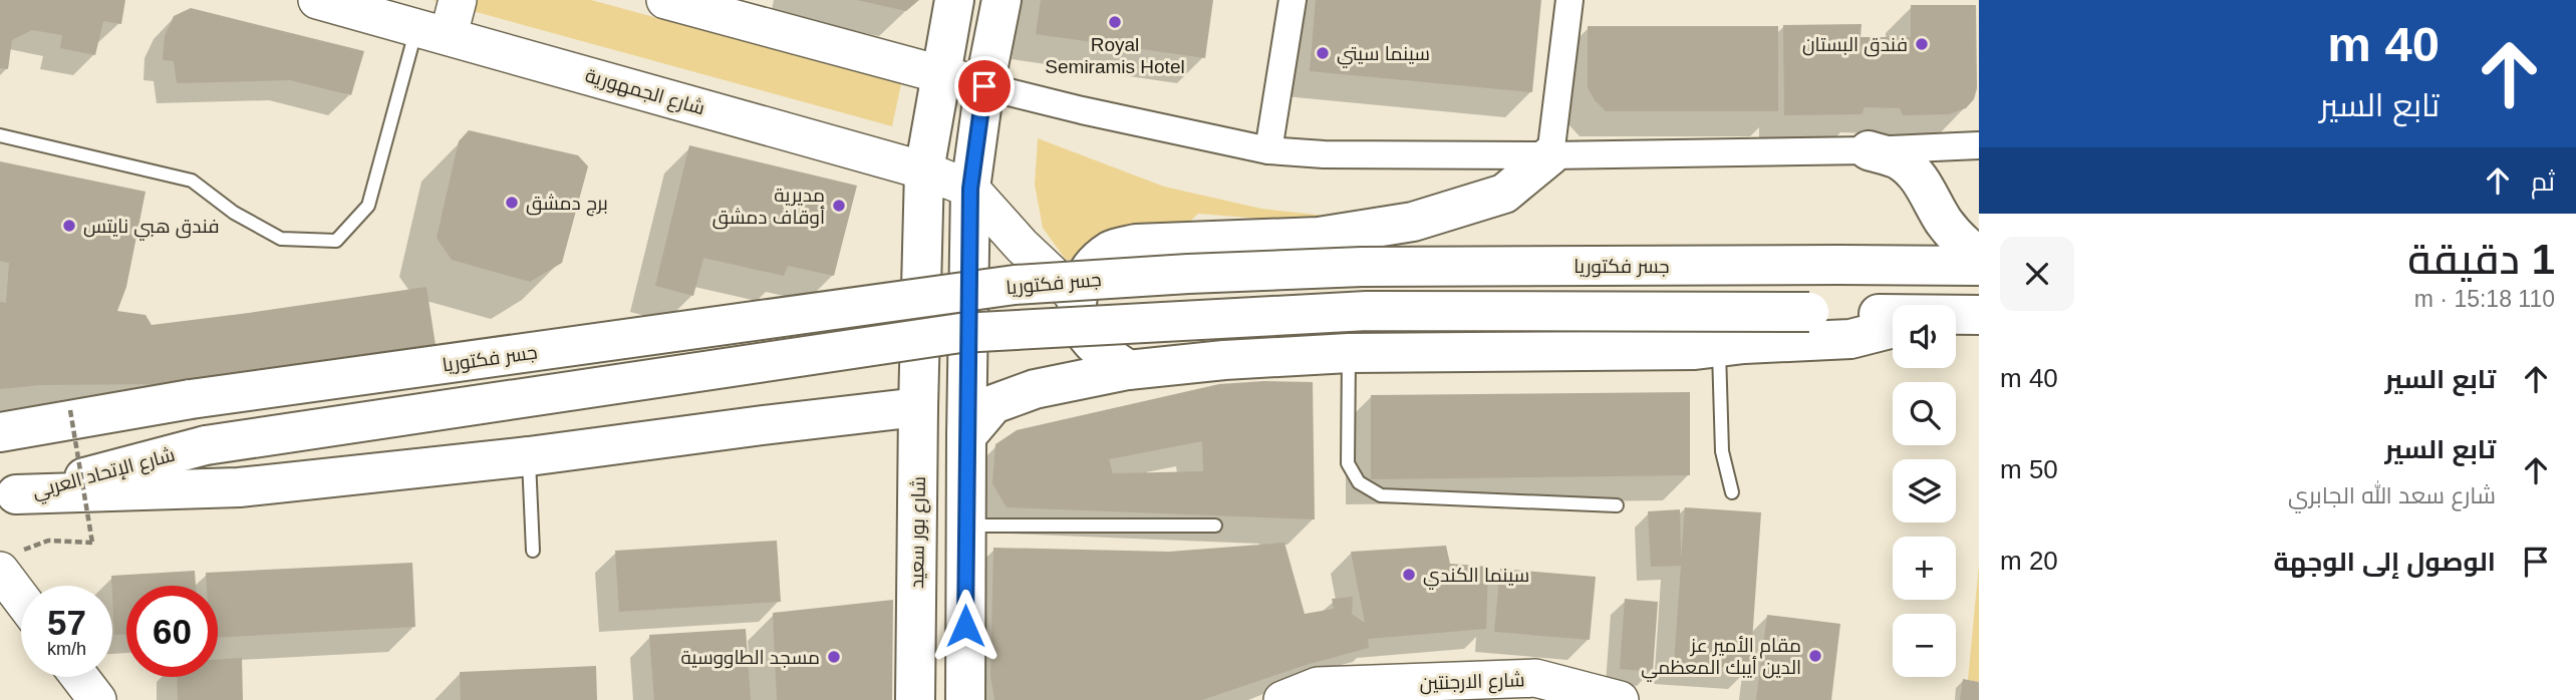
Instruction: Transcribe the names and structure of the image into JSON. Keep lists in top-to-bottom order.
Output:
{
  "streets": {
    "main road": [
      "شارع الجمهورية",
      "جسر فكتوريا",
      "شارع الإتحاد العربي",
      "شارع بور سعيد",
      "شارع الارجنتين"
    ]
  },
  "crossings": [
    ["شارع الجمهورية", "شارع بور سعيد"]
  ],
  "places": [
    "Royal Semiramis Hotel",
    "فندق البستان",
    "سينما سيتي",
    "برج دمشق",
    "مديرية أوقاف دمشق",
    "فندق هبي نايتس",
    "سينما الكندي",
    "مقام الأمير عز الدين أيبك المعظمي",
    "مسجد الطاووسية"
  ],
  "page": {
    "turn": ["40 m", "تابع السير"],
    "then": "ثم",
    "heading": ["1 دقيقة", "110 m · 15:18"],
    "map_buttons": ["+", "−"],
    "list": [
      {
        "name": "تابع السير",
        "value": "40 m"
      },
      {
        "name": "تابع السير",
        "note": "شارع سعد الله الجابري",
        "value": "50 m"
      },
      {
        "name": "الوصول إلى الوجهة",
        "value": "20 m"
      }
    ],
    "speed": "57 km/h",
    "limit": "60"
  }
}
